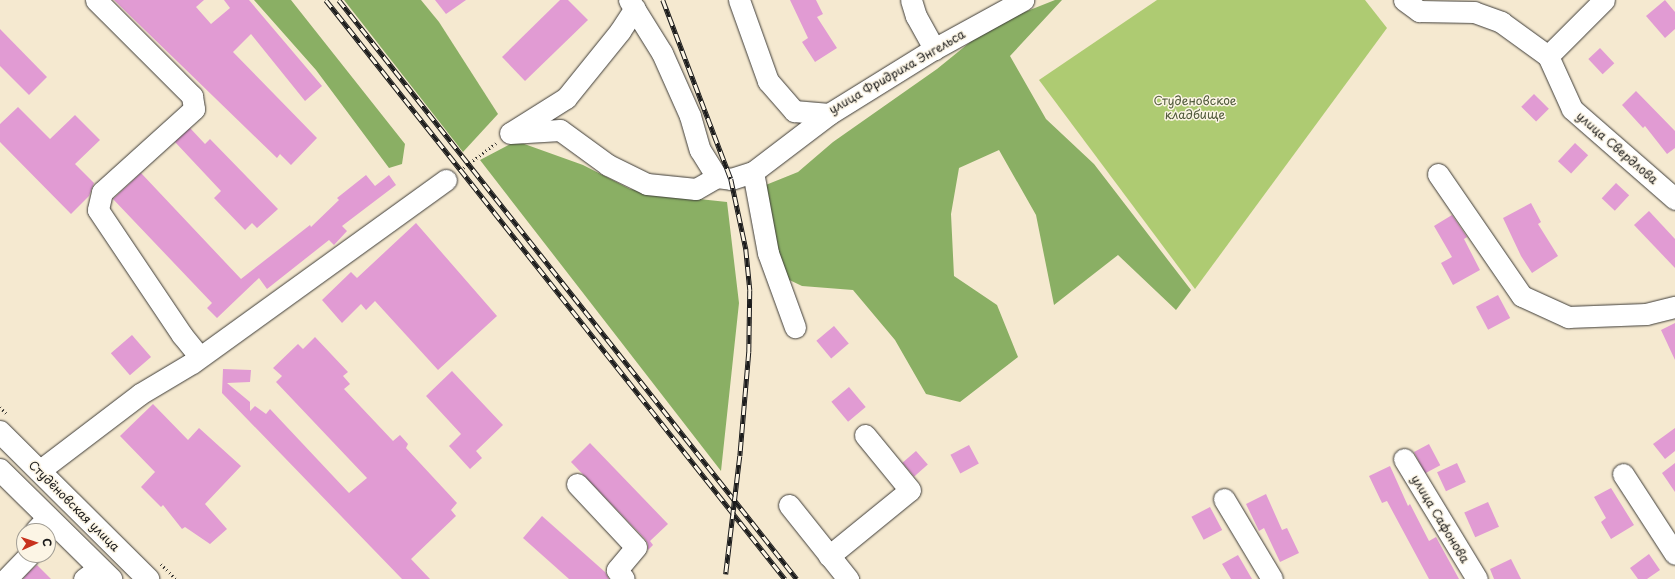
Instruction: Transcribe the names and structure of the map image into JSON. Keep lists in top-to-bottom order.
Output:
{
  "streets": {
    "main road": ["Студёновская улица"],
    "street": ["улица Фридриха Энгельса", "улица Свердлова", "улица Сафонова"]
  },
  "parks": ["Студеновское кладбище"],
  "north": "right"
}
